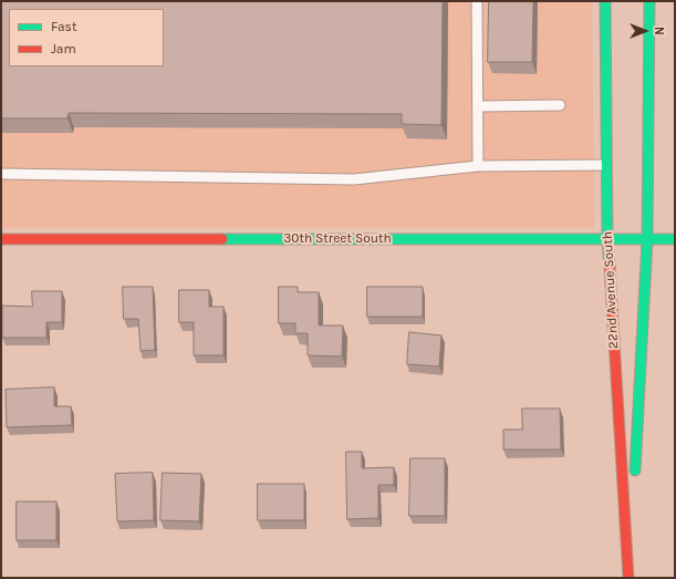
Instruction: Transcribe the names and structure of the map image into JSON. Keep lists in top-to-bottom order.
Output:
{
  "streets": {
    "main road": ["30th Street South", "22nd Avenue South"]
  },
  "crossings": [
    ["30th Street South", "22nd Avenue South"]
  ],
  "legend": ["Fast", "Jam"],
  "north": "right"
}
